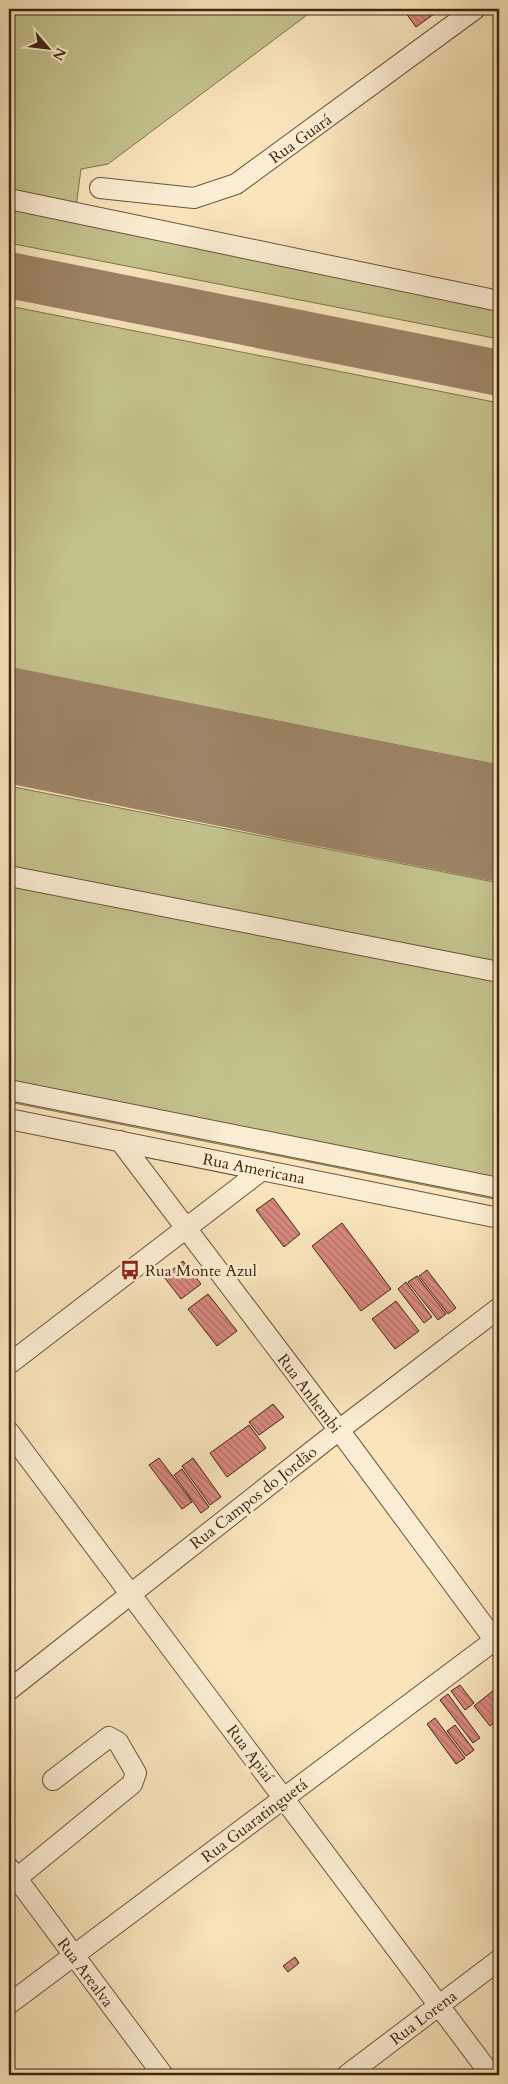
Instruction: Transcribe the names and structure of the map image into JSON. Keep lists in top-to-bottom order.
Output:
{
  "streets": {
    "street": [
      "Rua Guará",
      "Rua Americana",
      "Rua Anhembi",
      "Rua Campos do Jordão",
      "Rua Apiaí",
      "Rua Guaratinguetá",
      "Rua Arealva",
      "Rua Lorena"
    ]
  },
  "crossings": [
    ["Rua Americana", "Rua Anhembi"],
    ["Rua Anhembi", "Rua Campos do Jordão"],
    ["Rua Anhembi", "Rua Guaratinguetá"],
    ["Rua Campos do Jordão", "Rua Apiaí"],
    ["Rua Apiaí", "Rua Guaratinguetá"],
    ["Rua Apiaí", "Rua Lorena"],
    ["Rua Guaratinguetá", "Rua Arealva"]
  ],
  "places": {
    "bus stop": ["Rua Monte Azul"]
  },
  "north": "bottom right"
}
